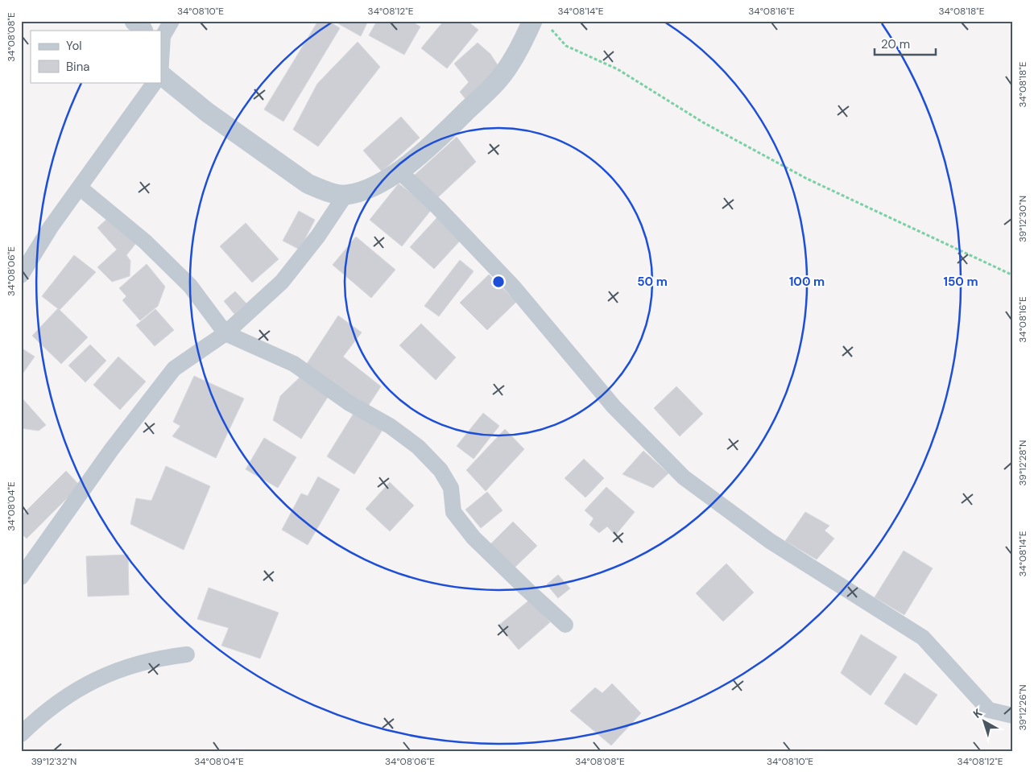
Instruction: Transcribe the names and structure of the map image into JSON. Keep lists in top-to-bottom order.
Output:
{
  "legend": ["Yol", "Bina"],
  "scale_bar": "20 m",
  "north": "top left",
  "coordinates": [
    "34°08'10\"E",
    "34°08'12\"E",
    "34°08'14\"E",
    "34°08'16\"E",
    "34°08'18\"E",
    "34°08'08\"E",
    "39°12'30\"N",
    "34°08'06\"E",
    "39°12'28\"N",
    "34°08'04\"E",
    "39°12'26\"N",
    "39°12'32\"N"
  ],
  "rings": ["50 m", "100 m", "150 m"]
}
